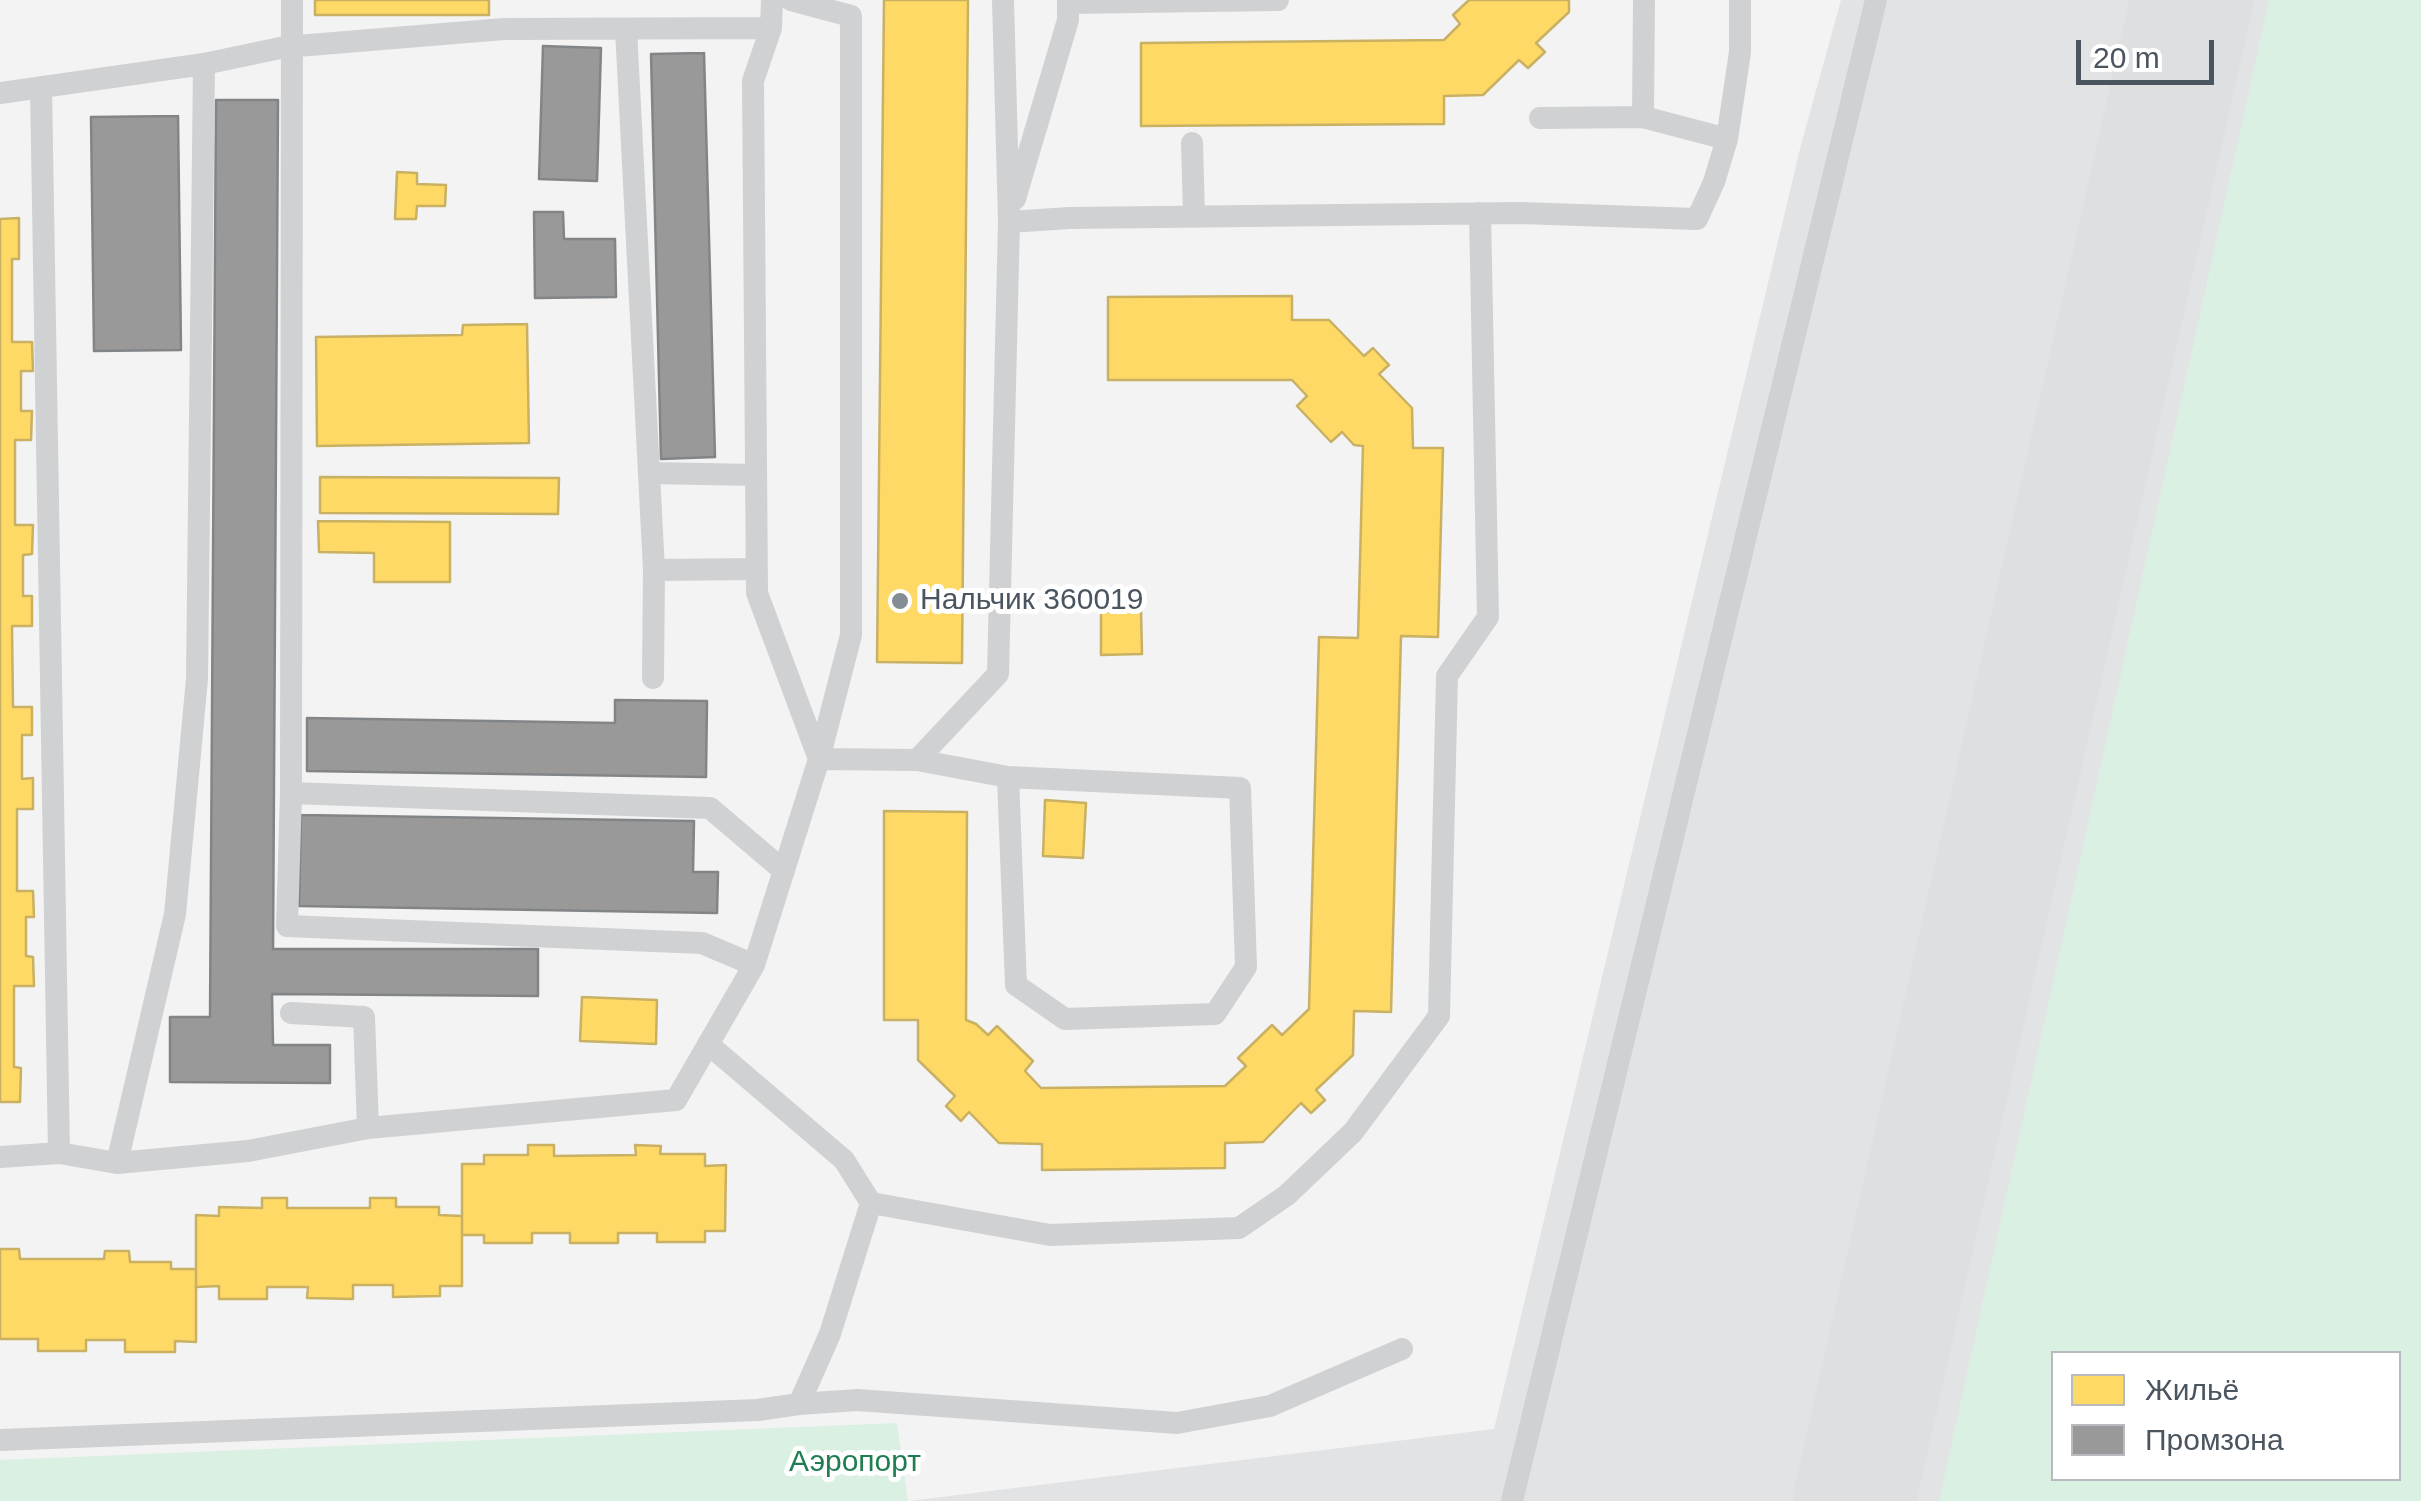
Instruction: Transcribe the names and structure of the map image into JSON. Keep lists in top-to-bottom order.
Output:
{
  "parks": ["Аэропорт"],
  "places": ["Нальчик 360019"],
  "legend": ["Жильё", "Промзона"],
  "scale_bar": "20 m"
}
